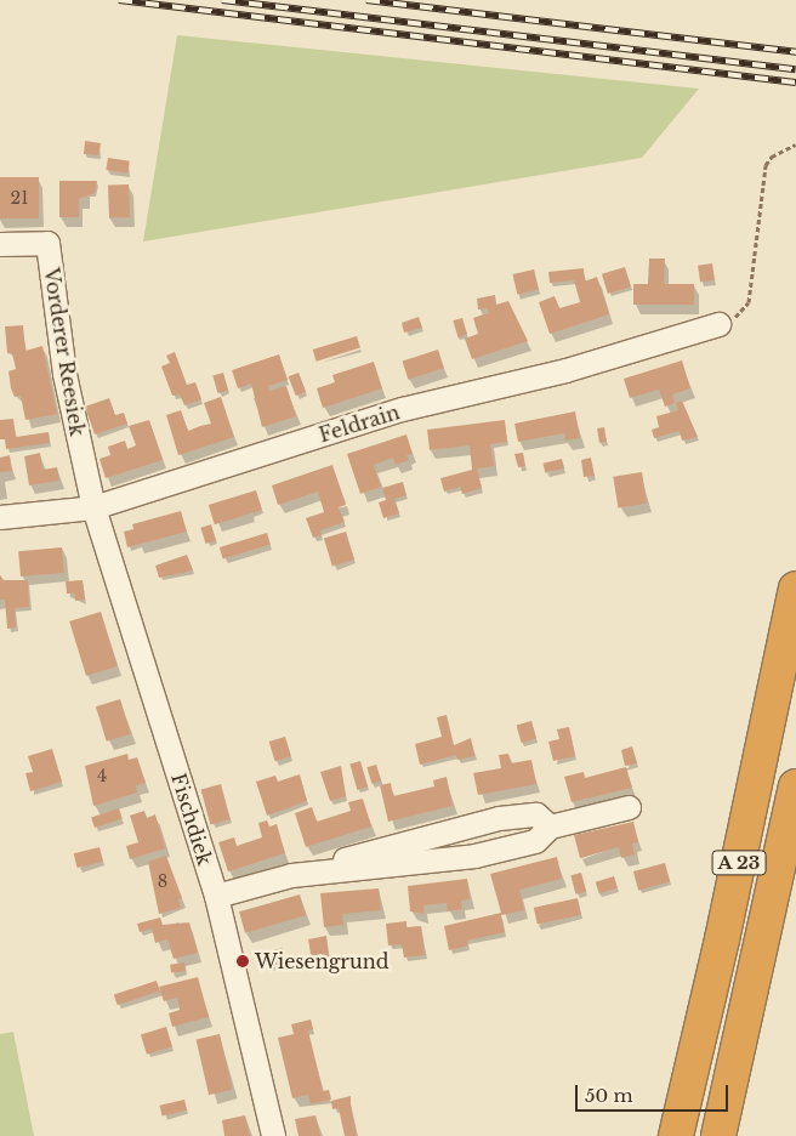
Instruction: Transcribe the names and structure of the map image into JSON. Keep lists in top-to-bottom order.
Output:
{
  "streets": {
    "highway": ["A 23"],
    "street": ["Vorderer Reesiek", "Feldrain", "Fischdiek"]
  },
  "crossings": [
    ["Vorderer Reesiek", "Feldrain"],
    ["Vorderer Reesiek", "Fischdiek"],
    ["Feldrain", "Fischdiek"]
  ],
  "places": ["Wiesengrund"],
  "house_numbers": ["21", "4", "8"],
  "scale_bar": "50 m"
}
